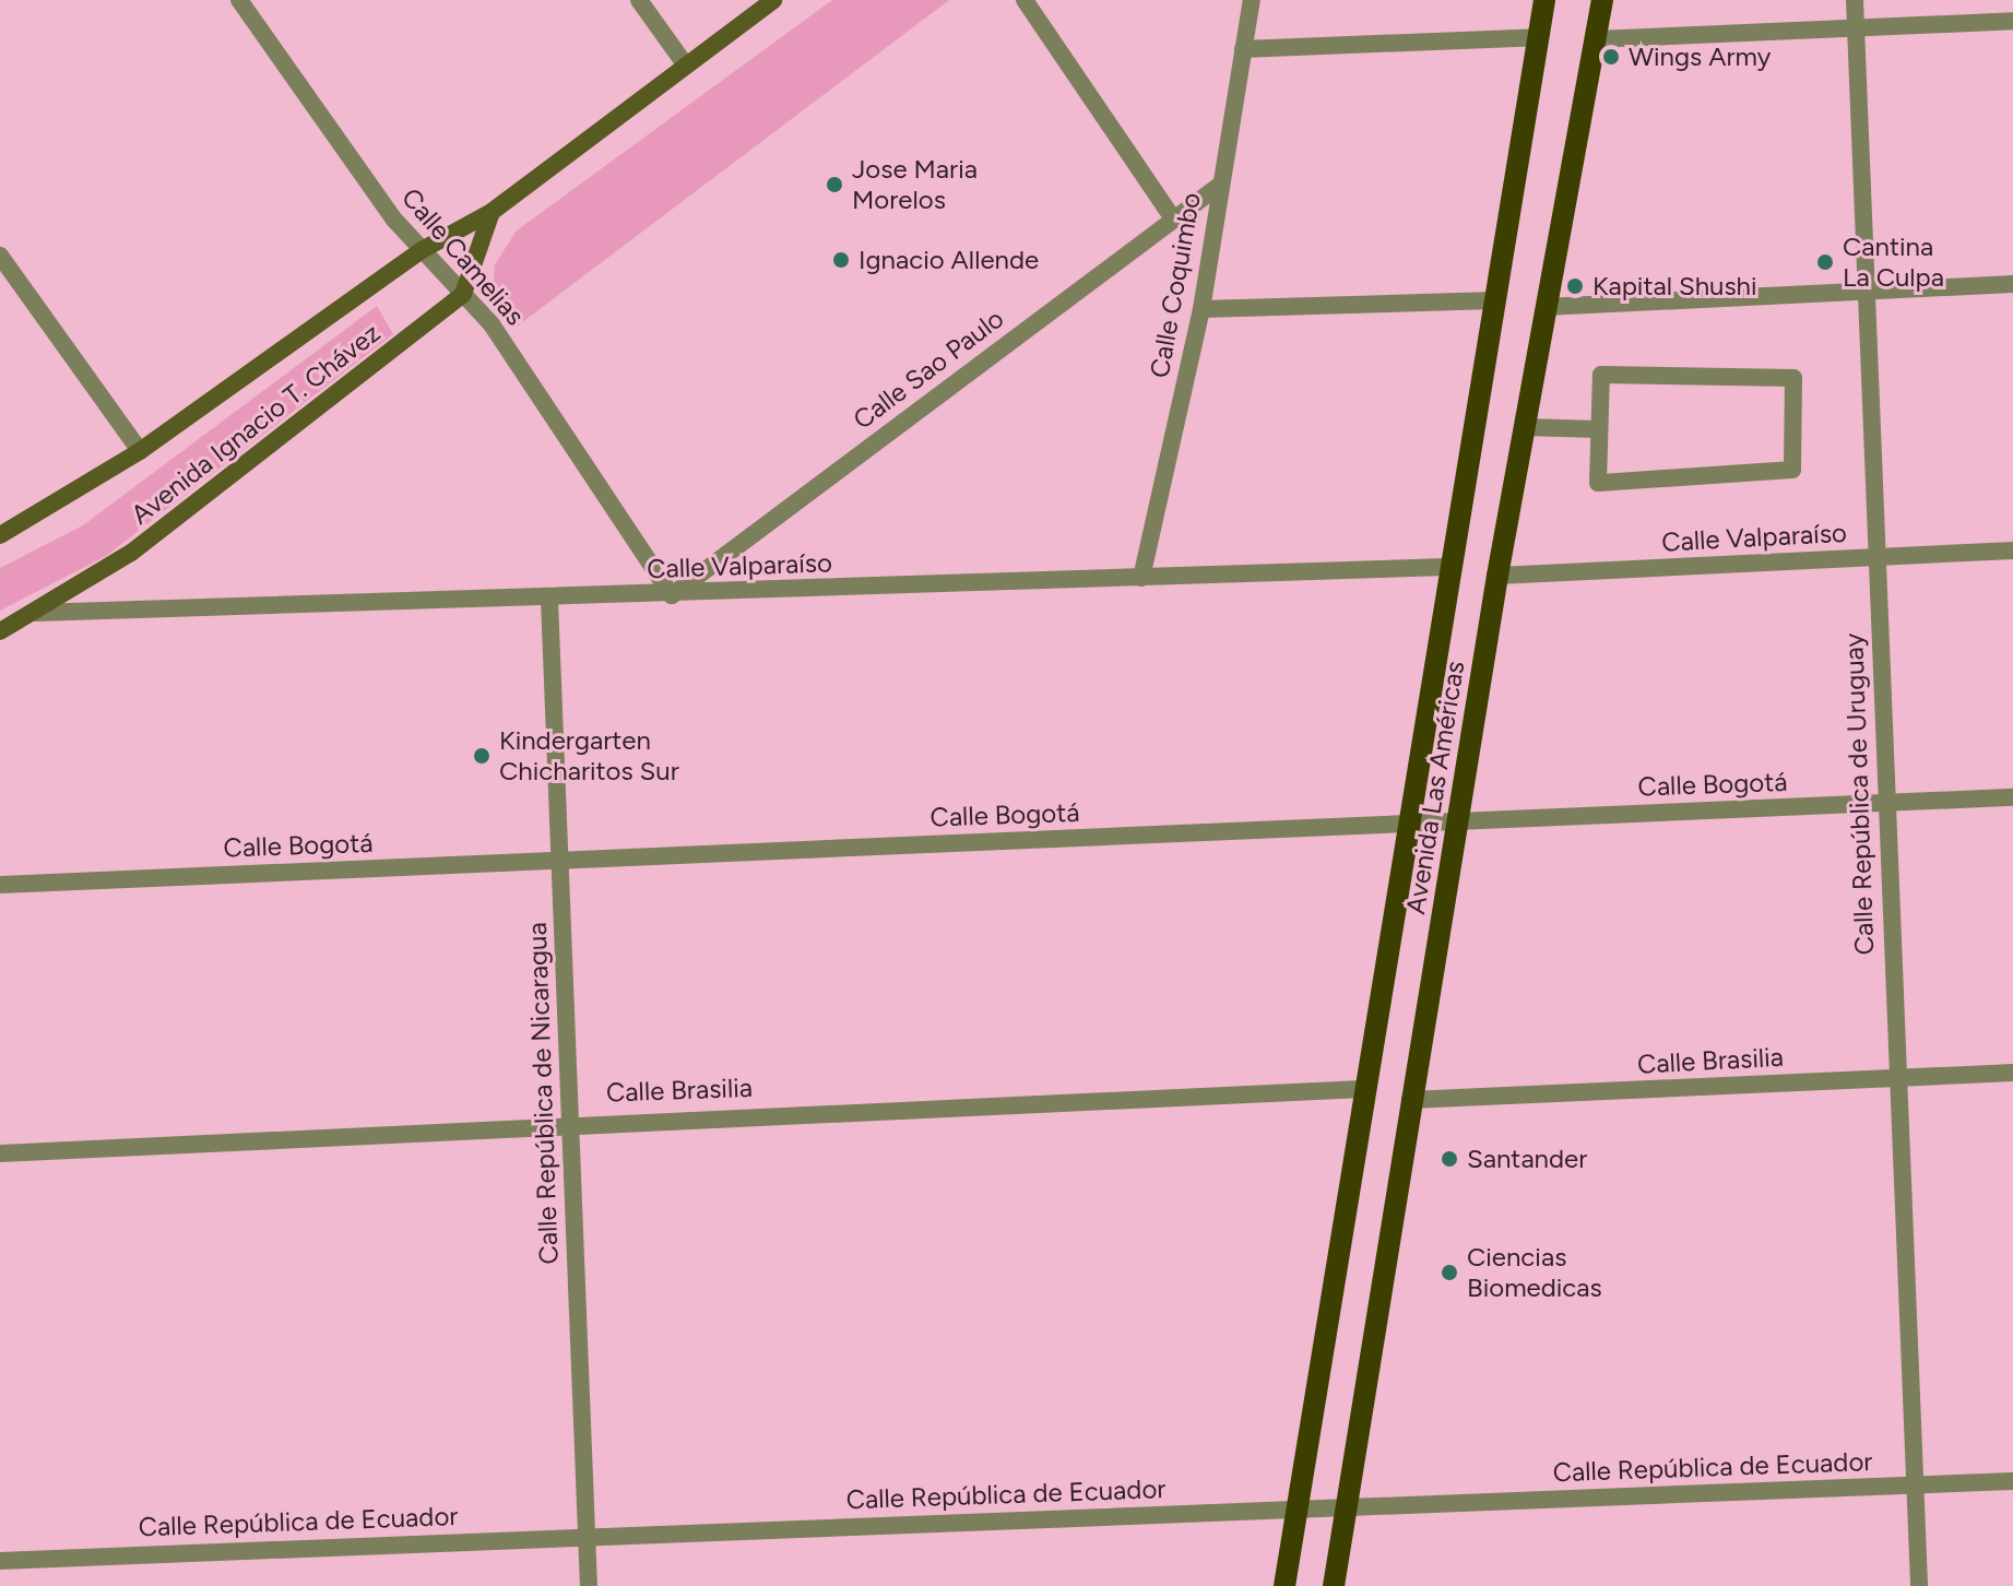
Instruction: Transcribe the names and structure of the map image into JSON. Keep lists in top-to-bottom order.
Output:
{
  "streets": {
    "main road": ["Avenida Ignacio T. Chávez", "Avenida Las Américas"],
    "street": [
      "Calle Camelias",
      "Calle Coquimbo",
      "Calle Sao Paulo",
      "Calle Valparaíso",
      "Calle Bogotá",
      "Calle República de Uruguay",
      "Calle Brasilia",
      "Calle República de Nicaragua",
      "Calle República de Ecuador"
    ]
  },
  "crossings": [
    ["Calle Camelias", "Calle Sao Paulo"],
    ["Calle Camelias", "Avenida Ignacio T. Chávez"],
    ["Calle Camelias", "Calle Valparaíso"],
    ["Calle Coquimbo", "Calle Sao Paulo"],
    ["Calle Coquimbo", "Calle Valparaíso"],
    ["Calle Sao Paulo", "Calle Valparaíso"],
    ["Avenida Ignacio T. Chávez", "Calle Valparaíso"],
    ["Calle Valparaíso", "Avenida Las Américas"],
    ["Calle Valparaíso", "Calle República de Uruguay"],
    ["Calle Valparaíso", "Calle República de Nicaragua"],
    ["Calle Bogotá", "Avenida Las Américas"],
    ["Calle Bogotá", "Calle República de Uruguay"],
    ["Calle Bogotá", "Calle República de Nicaragua"],
    ["Avenida Las Américas", "Calle Brasilia"],
    ["Avenida Las Américas", "Calle República de Ecuador"],
    ["Calle República de Uruguay", "Calle Brasilia"],
    ["Calle República de Uruguay", "Calle República de Ecuador"],
    ["Calle Brasilia", "Calle República de Nicaragua"],
    ["Calle República de Nicaragua", "Calle República de Ecuador"]
  ],
  "places": [
    "Wings Army",
    "Jose Maria Morelos",
    "Ignacio Allende",
    "Cantina La Culpa",
    "Kapital Shushi",
    "Kindergarten Chicharitos Sur",
    "Santander",
    "Ciencias Biomedicas"
  ]
}
